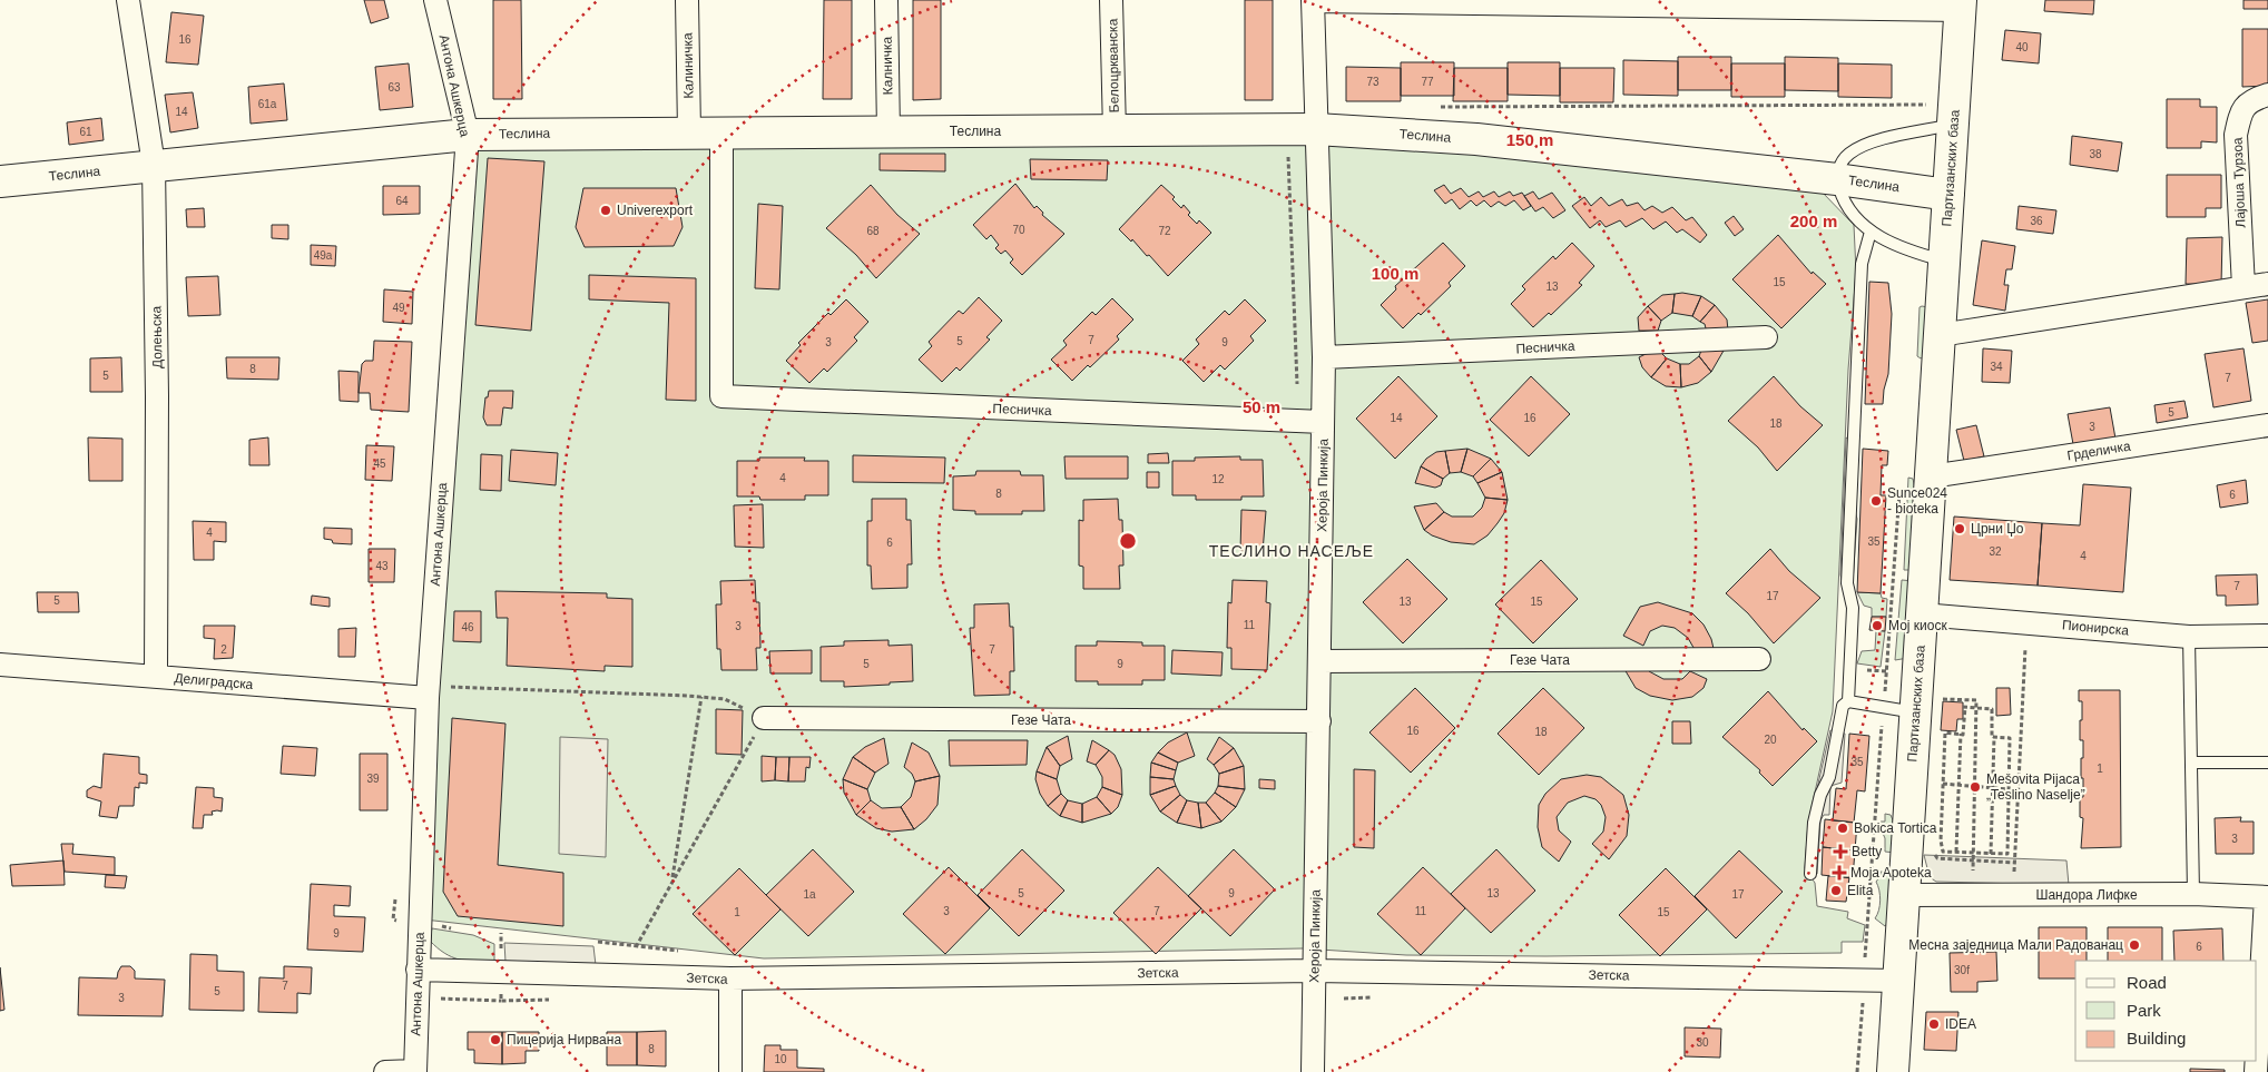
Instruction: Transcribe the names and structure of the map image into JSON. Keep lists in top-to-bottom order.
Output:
{
  "streets": {
    "street": [
      "Калиничка",
      "Калничка",
      "Белоцркванска",
      "Антона Ашкерца",
      "Теслина",
      "Партизанских база",
      "Лајоша Турзоа",
      "Долењска",
      "Песничка",
      "Грделичка",
      "Хероја Пинкија",
      "Пионирска",
      "Гезе Чата",
      "Делиградска",
      "Шандора Лифке",
      "Зетска"
    ]
  },
  "crossings": [
    ["Калиничка", "Теслина"],
    ["Калничка", "Теслина"],
    ["Белоцркванска", "Теслина"],
    ["Антона Ашкерца", "Теслина"],
    ["Антона Ашкерца", "Делиградска"],
    ["Антона Ашкерца", "Зетска"],
    ["Теслина", "Партизанских база"],
    ["Теслина", "Долењска"],
    ["Теслина", "Песничка"],
    ["Теслина", "Хероја Пинкија"],
    ["Партизанских база", "Грделичка"],
    ["Партизанских база", "Пионирска"],
    ["Партизанских база", "Шандора Лифке"],
    ["Партизанских база", "Зетска"],
    ["Долењска", "Делиградска"],
    ["Песничка", "Хероја Пинкија"],
    ["Хероја Пинкија", "Гезе Чата"],
    ["Хероја Пинкија", "Зетска"]
  ],
  "districts": ["ТЕСЛИНО НАСЕЉЕ"],
  "places": {
    "other": [
      "Univerexport",
      "Sunce024 - bioteka",
      "Црни Џо",
      "Мој киоск",
      "Mešovita Pijaca „Teslino Naselje”",
      "Bokica Tortica",
      "Elita",
      "Месна заједница Мали Радованац",
      "IDEA",
      "Пицерија Нирвана"
    ],
    "health": ["Betty", "Moja Apoteka"]
  },
  "house_numbers": [
    "16",
    "40",
    "73",
    "77",
    "63",
    "61a",
    "14",
    "61",
    "38",
    "64",
    "36",
    "70",
    "68",
    "72",
    "49a",
    "15",
    "13",
    "49",
    "7",
    "5",
    "3",
    "9",
    "34",
    "8",
    "5",
    "7",
    "5",
    "14",
    "16",
    "18",
    "3",
    "45",
    "4",
    "12",
    "8",
    "6",
    "4",
    "35",
    "6",
    "32",
    "4",
    "43",
    "7",
    "17",
    "5",
    "13",
    "15",
    "11",
    "3",
    "46",
    "2",
    "7",
    "5",
    "9",
    "16",
    "18",
    "20",
    "35",
    "1",
    "39",
    "3",
    "5",
    "9",
    "13",
    "1a",
    "17",
    "3",
    "7",
    "11",
    "1",
    "15",
    "9",
    "6",
    "30f",
    "7",
    "5",
    "3",
    "30",
    "8",
    "10"
  ],
  "legend": ["Road", "Park", "Building"],
  "rings": [
    "150 m",
    "200 m",
    "100 m",
    "50 m"
  ]
}
